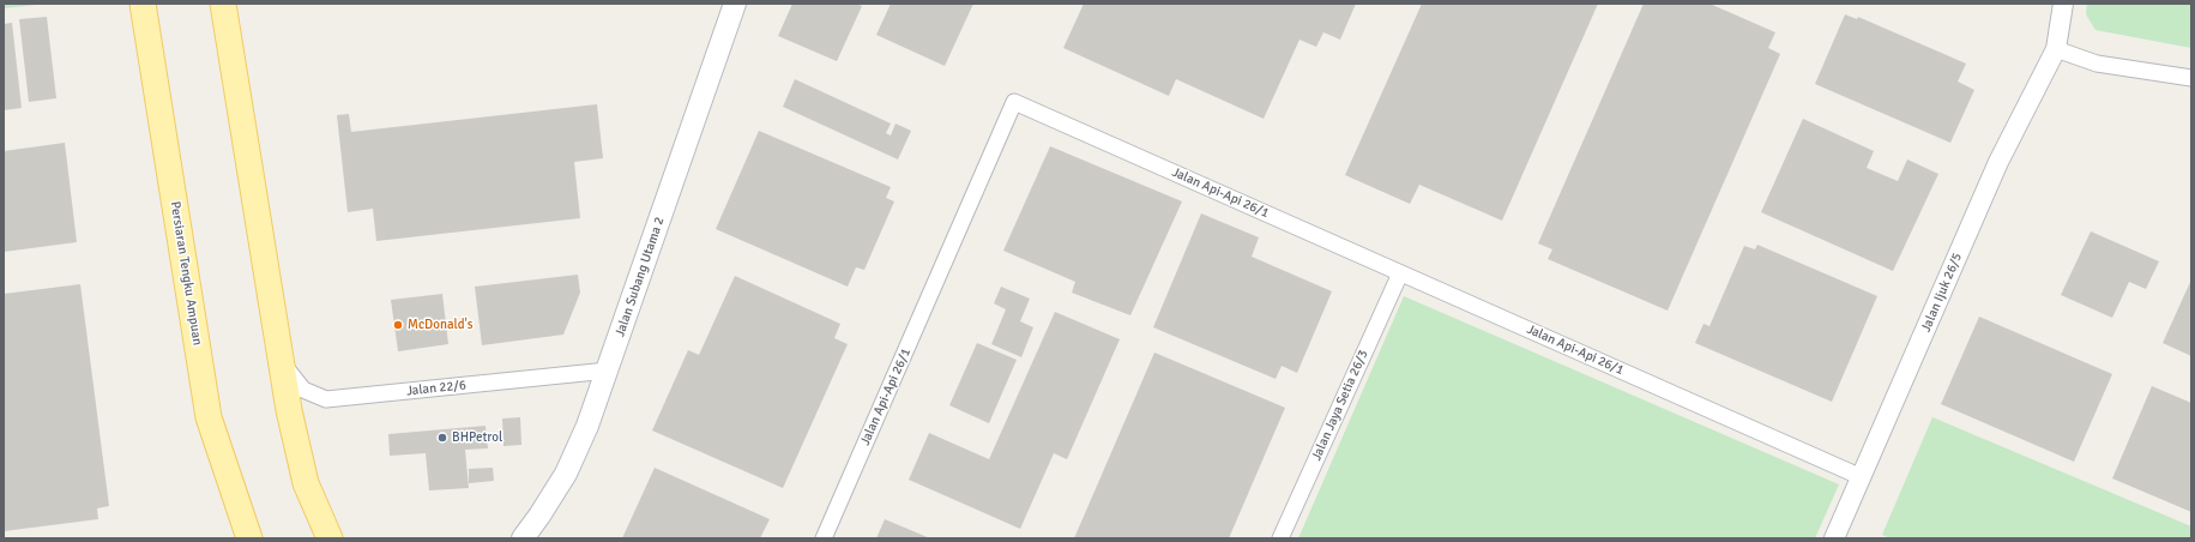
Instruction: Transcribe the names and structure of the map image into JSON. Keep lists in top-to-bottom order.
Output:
{
  "streets": {
    "main road": ["Persiaran Tengku Ampuan", "Jalan Subang Utama 2"],
    "street": [
      "Jalan Api-Api 26/1",
      "Jalan Ijuk 26/5",
      "Jalan 22/6",
      "Jalan Jaya Setia 26/3"
    ]
  },
  "crossings": [
    ["Jalan Api-Api 26/1", "Jalan Ijuk 26/5"],
    ["Jalan Api-Api 26/1", "Jalan Jaya Setia 26/3"],
    ["Jalan Subang Utama 2", "Jalan 22/6"]
  ],
  "places": ["McDonald's", "BHPetrol"]
}
